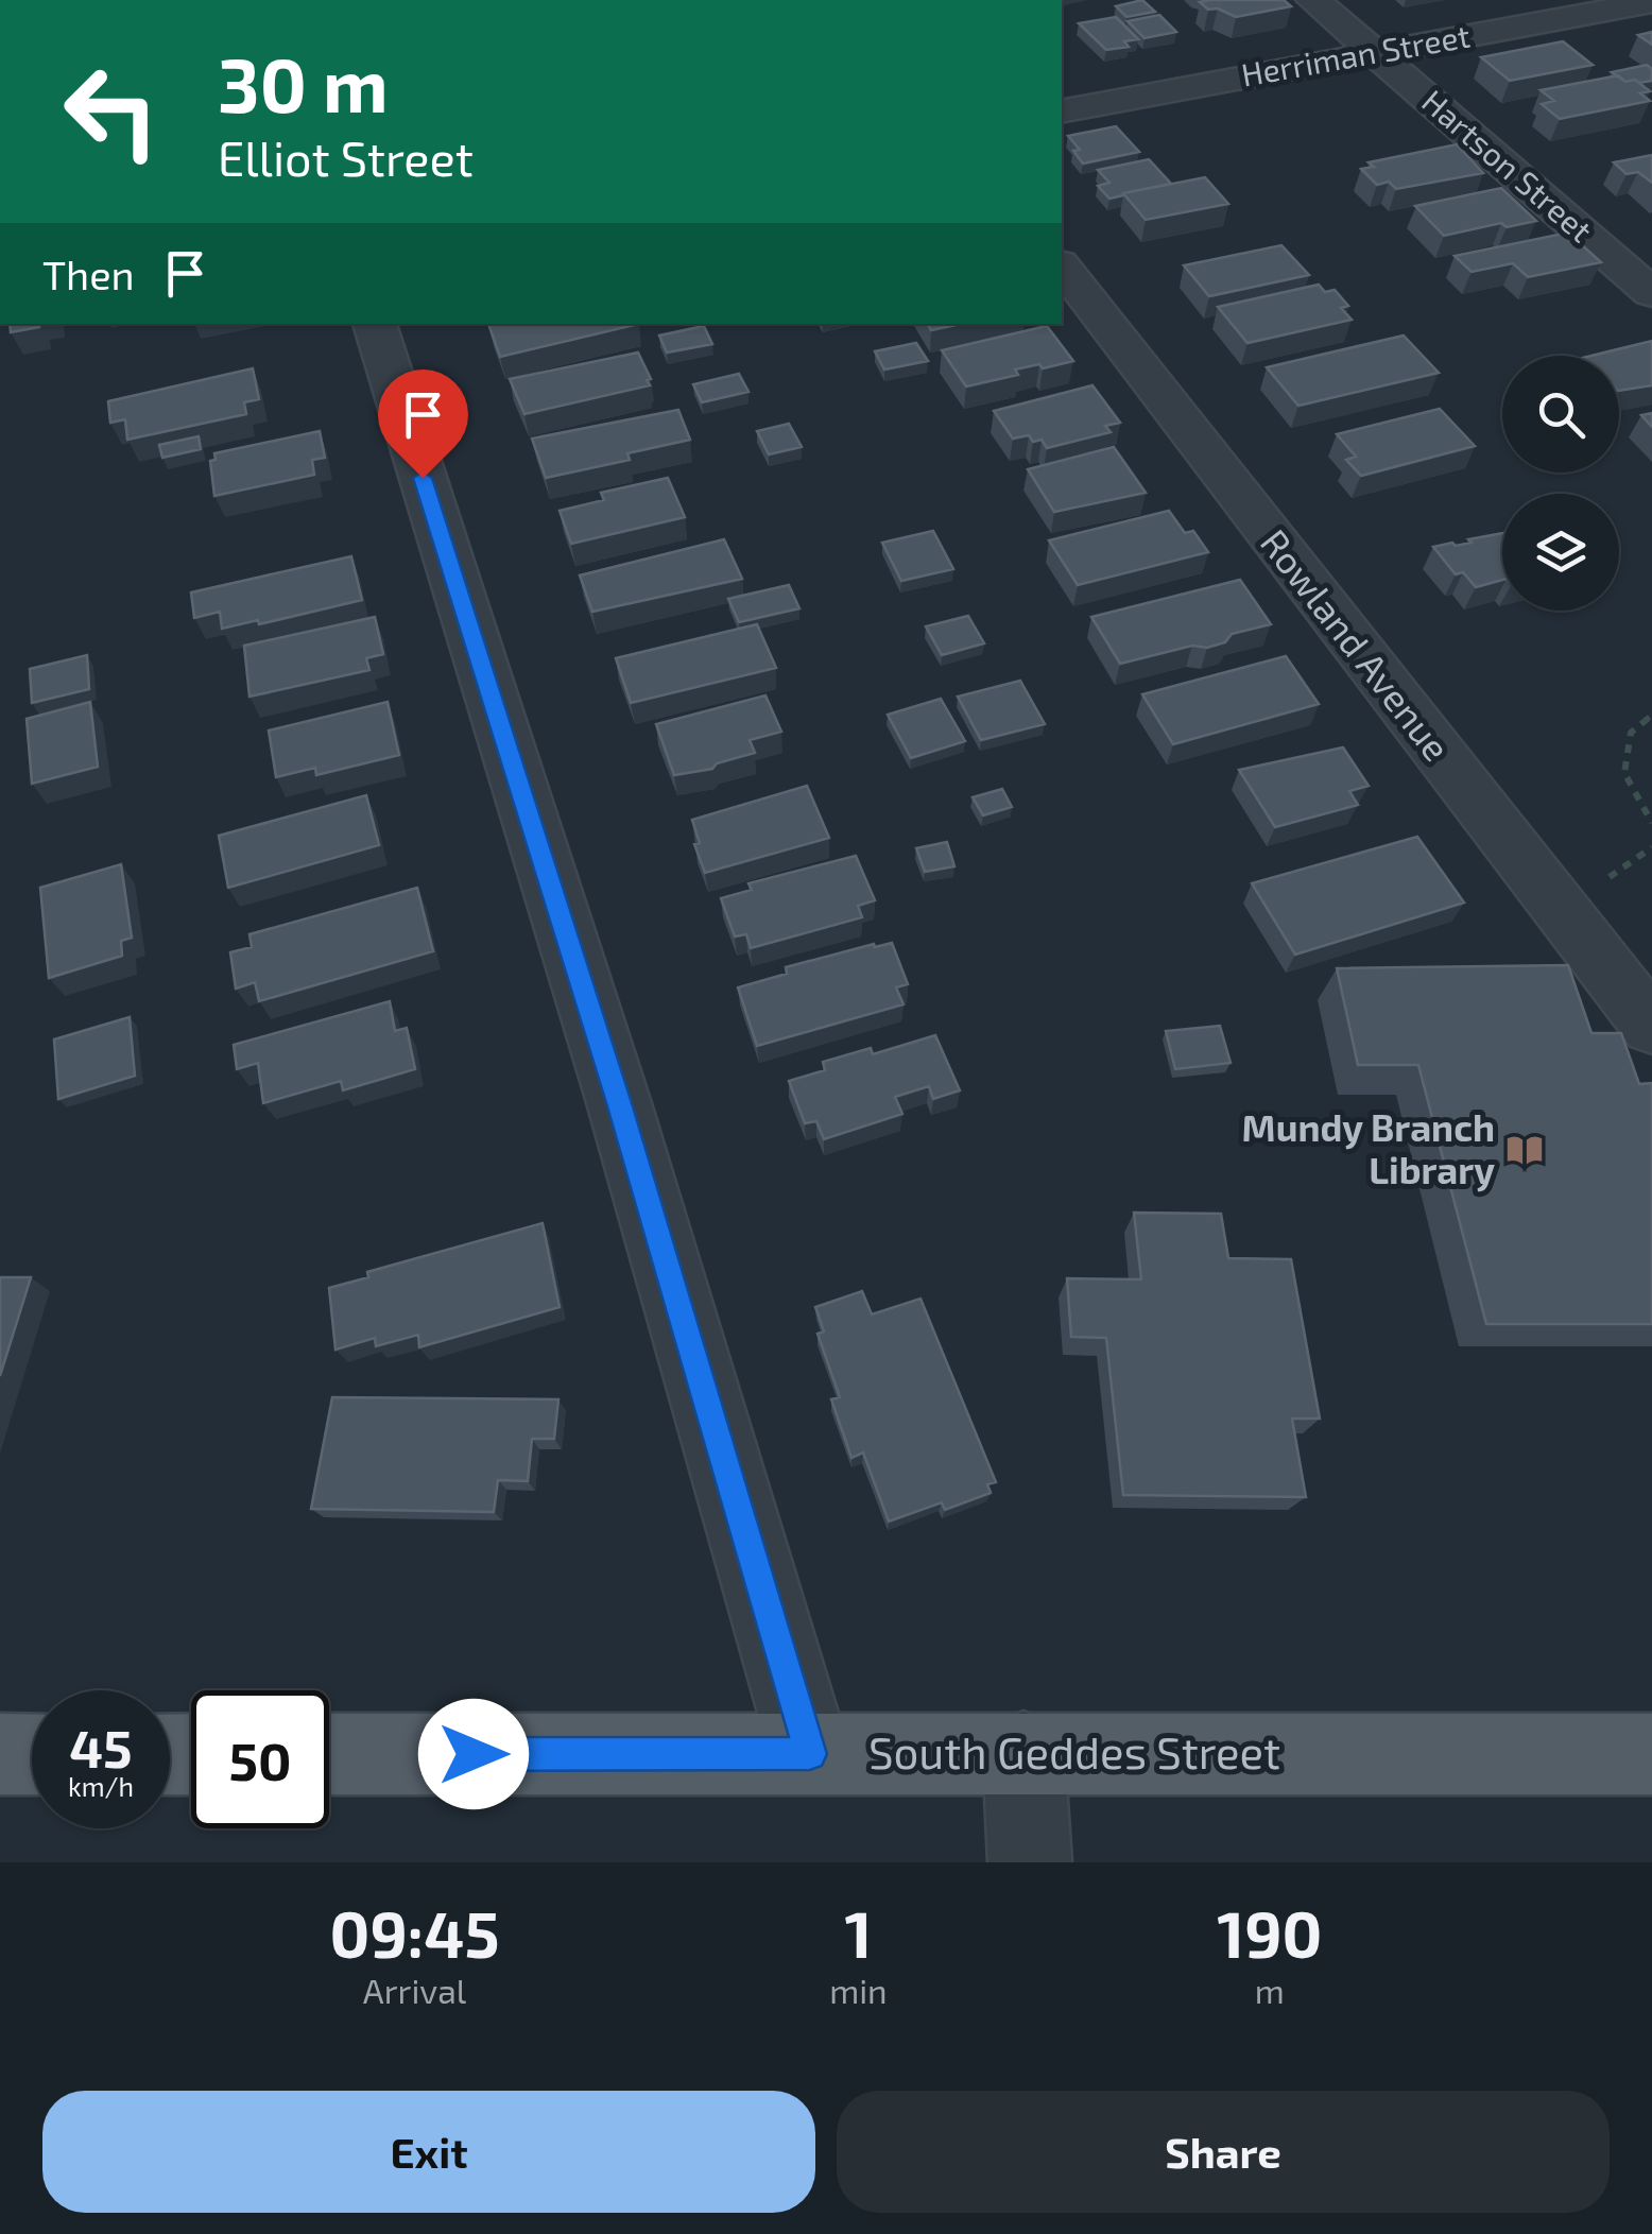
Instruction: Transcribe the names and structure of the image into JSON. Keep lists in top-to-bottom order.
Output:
{
  "streets": {
    "main road": ["South Geddes Street"],
    "street": ["Herriman Street", "Hartson Street", "Rowland Avenue"]
  },
  "crossings": [
    ["Herriman Street", "Hartson Street"]
  ],
  "places": {
    "library": ["Mundy Branch Library"]
  },
  "page": {
    "turn": ["30 m", "Elliot Street"],
    "then": "Then",
    "speed": "45 km/h",
    "limit": "50",
    "eta": [
      "09:45",
      "Arrival",
      "1",
      "min",
      "190",
      "m"
    ],
    "buttons": ["Exit", "Share"]
  }
}
